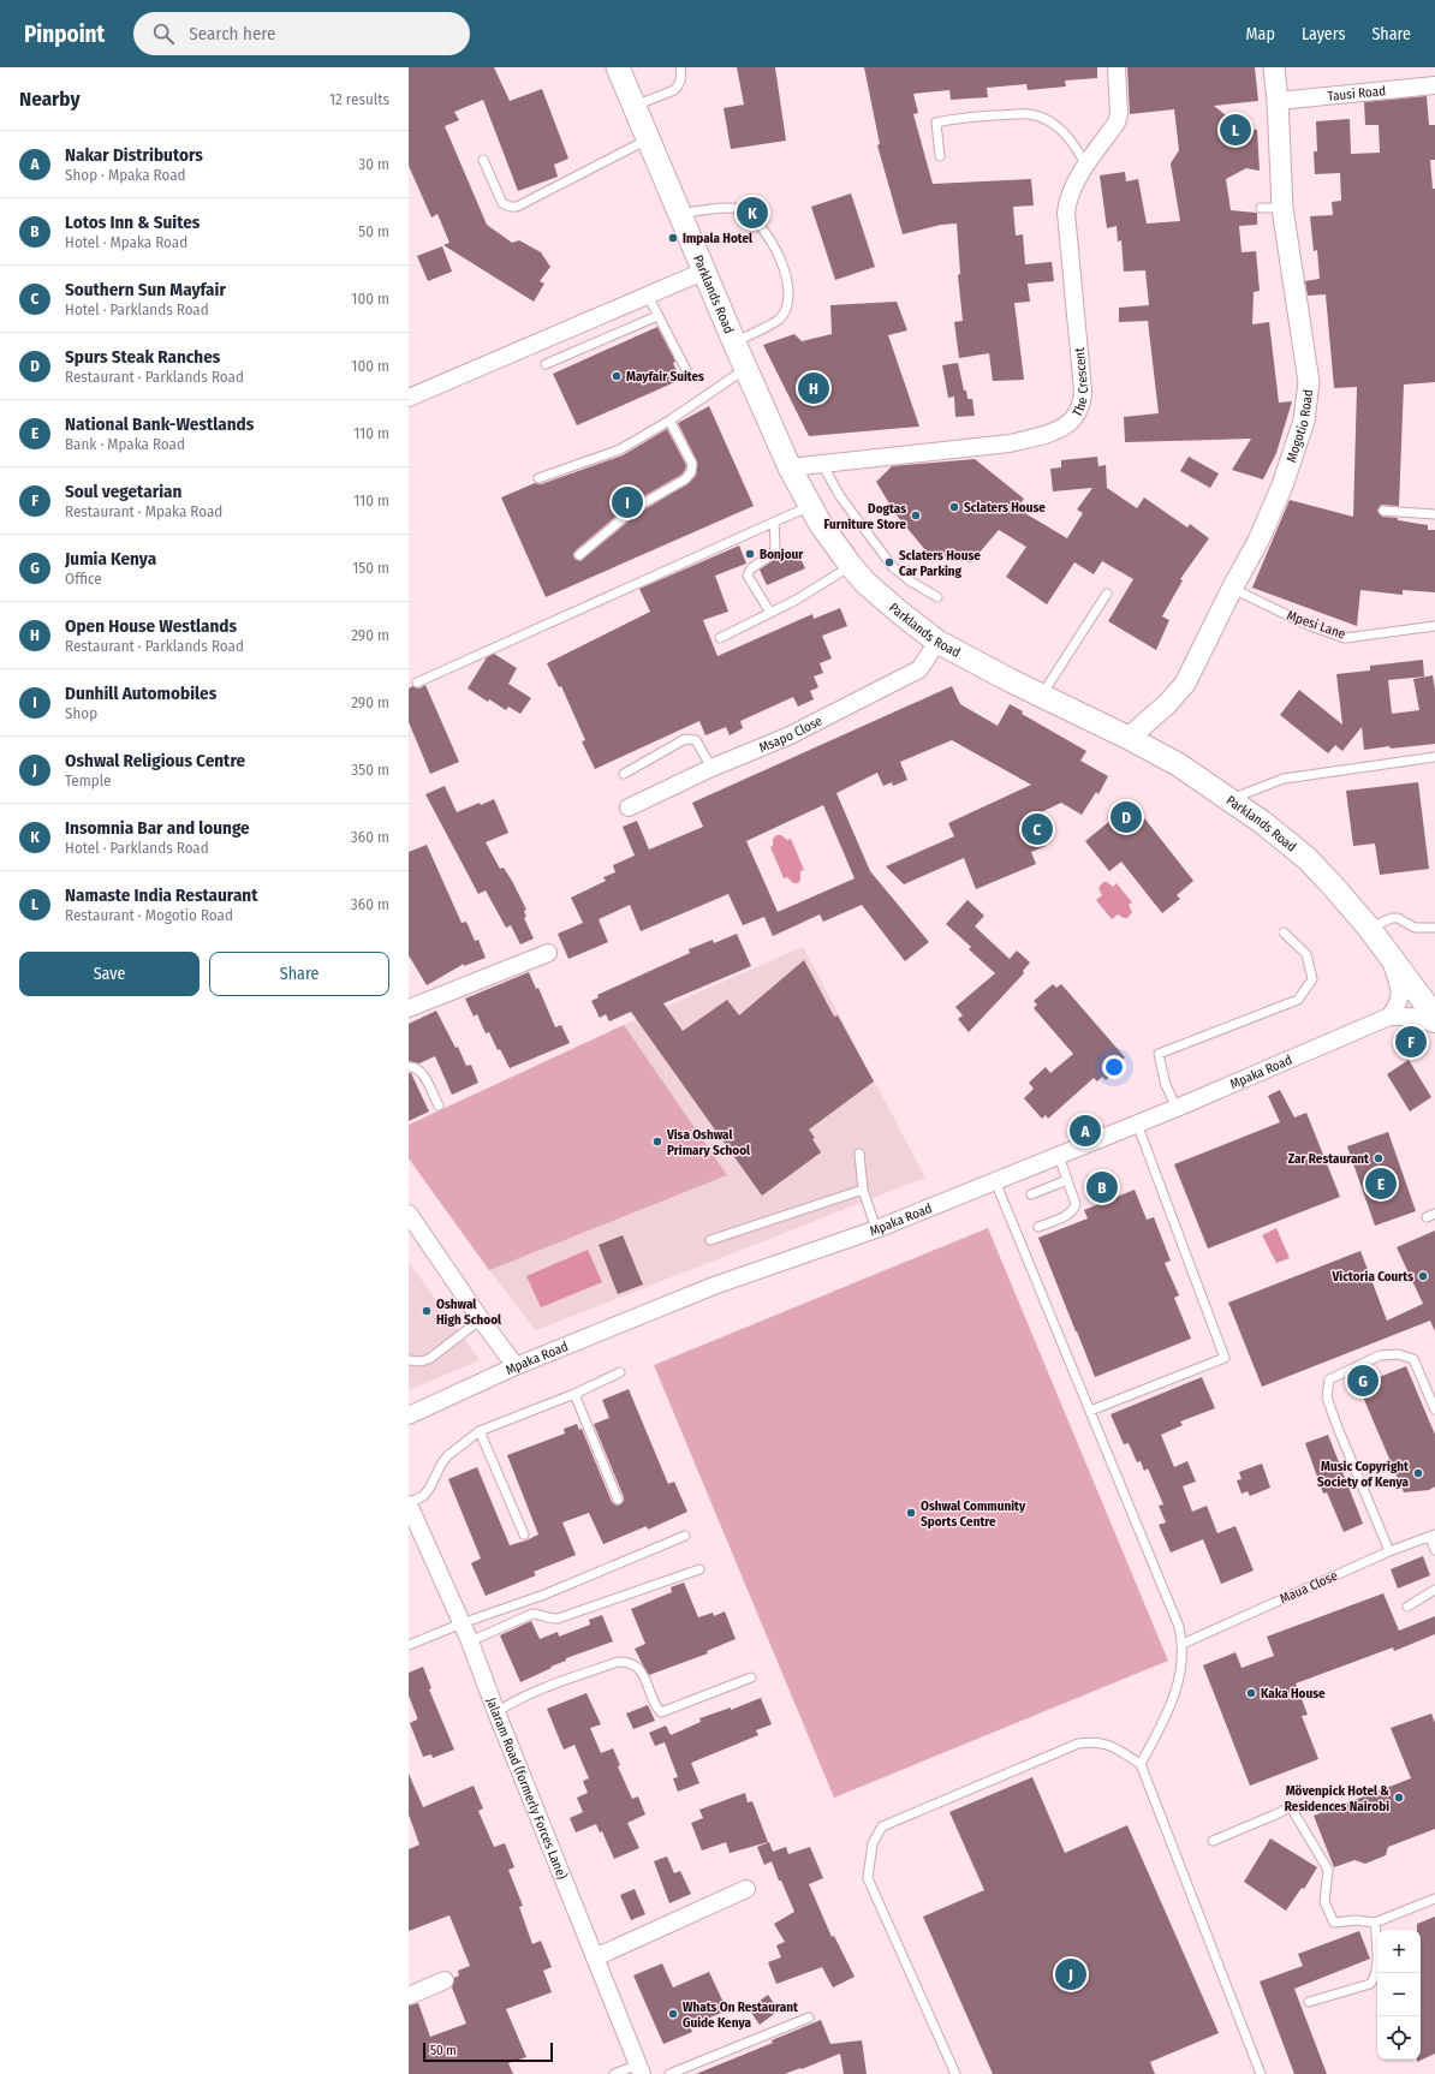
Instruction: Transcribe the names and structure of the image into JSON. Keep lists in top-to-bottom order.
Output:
{
  "streets": {
    "main road": ["Parklands Road"],
    "street": [
      "Tausi Road",
      "The Crescent",
      "Mogotio Road",
      "Msapo Close",
      "Mpaka Road",
      "Jalaram Road (formerly Forces Lane)"
    ],
    "lane": ["Mpesi Lane", "Maua Close"]
  },
  "crossings": [
    ["Tausi Road", "Mogotio Road"],
    ["Parklands Road", "The Crescent"],
    ["Parklands Road", "Mogotio Road"],
    ["Parklands Road", "Msapo Close"],
    ["Parklands Road", "Mpaka Road"],
    ["Mogotio Road", "Mpesi Lane"]
  ],
  "places": [
    "Impala Hotel",
    "Mayfair Suites",
    "Sclaters House",
    "Dogtas Furniture Store",
    "Bonjour",
    "Sclaters House Car Parking",
    "Visa Oshwal Primary School",
    "Zar Restaurant",
    "Victoria Courts",
    "Oshwal High School",
    "Music Copyright Society of Kenya",
    "Oshwal Community Sports Centre",
    "Kaka House",
    "Mövenpick Hotel & Residences Nairobi",
    "Whats On Restaurant Guide Kenya"
  ],
  "scale_bar": "50 m",
  "page": {
    "header": "Pinpoint",
    "search": "Search here",
    "nav": ["Map", "Layers", "Share"],
    "heading": ["Nearby", "12 results"],
    "pins": [
      "L",
      "K",
      "H",
      "I",
      "D",
      "C",
      "F",
      "A",
      "E",
      "B",
      "G",
      "J"
    ],
    "list": [
      {
        "mark": "A",
        "name": "Nakar Distributors",
        "note": "Shop · Mpaka Road",
        "value": "30 m"
      },
      {
        "mark": "B",
        "name": "Lotos Inn & Suites",
        "note": "Hotel · Mpaka Road",
        "value": "50 m"
      },
      {
        "mark": "C",
        "name": "Southern Sun Mayfair",
        "note": "Hotel · Parklands Road",
        "value": "100 m"
      },
      {
        "mark": "D",
        "name": "Spurs Steak Ranches",
        "note": "Restaurant · Parklands Road",
        "value": "100 m"
      },
      {
        "mark": "E",
        "name": "National Bank-Westlands",
        "note": "Bank · Mpaka Road",
        "value": "110 m"
      },
      {
        "mark": "F",
        "name": "Soul vegetarian",
        "note": "Restaurant · Mpaka Road",
        "value": "110 m"
      },
      {
        "mark": "G",
        "name": "Jumia Kenya",
        "note": "Office",
        "value": "150 m"
      },
      {
        "mark": "H",
        "name": "Open House Westlands",
        "note": "Restaurant · Parklands Road",
        "value": "290 m"
      },
      {
        "mark": "I",
        "name": "Dunhill Automobiles",
        "note": "Shop",
        "value": "290 m"
      },
      {
        "mark": "J",
        "name": "Oshwal Religious Centre",
        "note": "Temple",
        "value": "350 m"
      },
      {
        "mark": "K",
        "name": "Insomnia Bar and lounge",
        "note": "Hotel · Parklands Road",
        "value": "360 m"
      },
      {
        "mark": "L",
        "name": "Namaste India Restaurant",
        "note": "Restaurant · Mogotio Road",
        "value": "360 m"
      }
    ],
    "buttons": ["Save", "Share"],
    "map_buttons": ["+", "−"],
    "scale": "50 m"
  }
}
